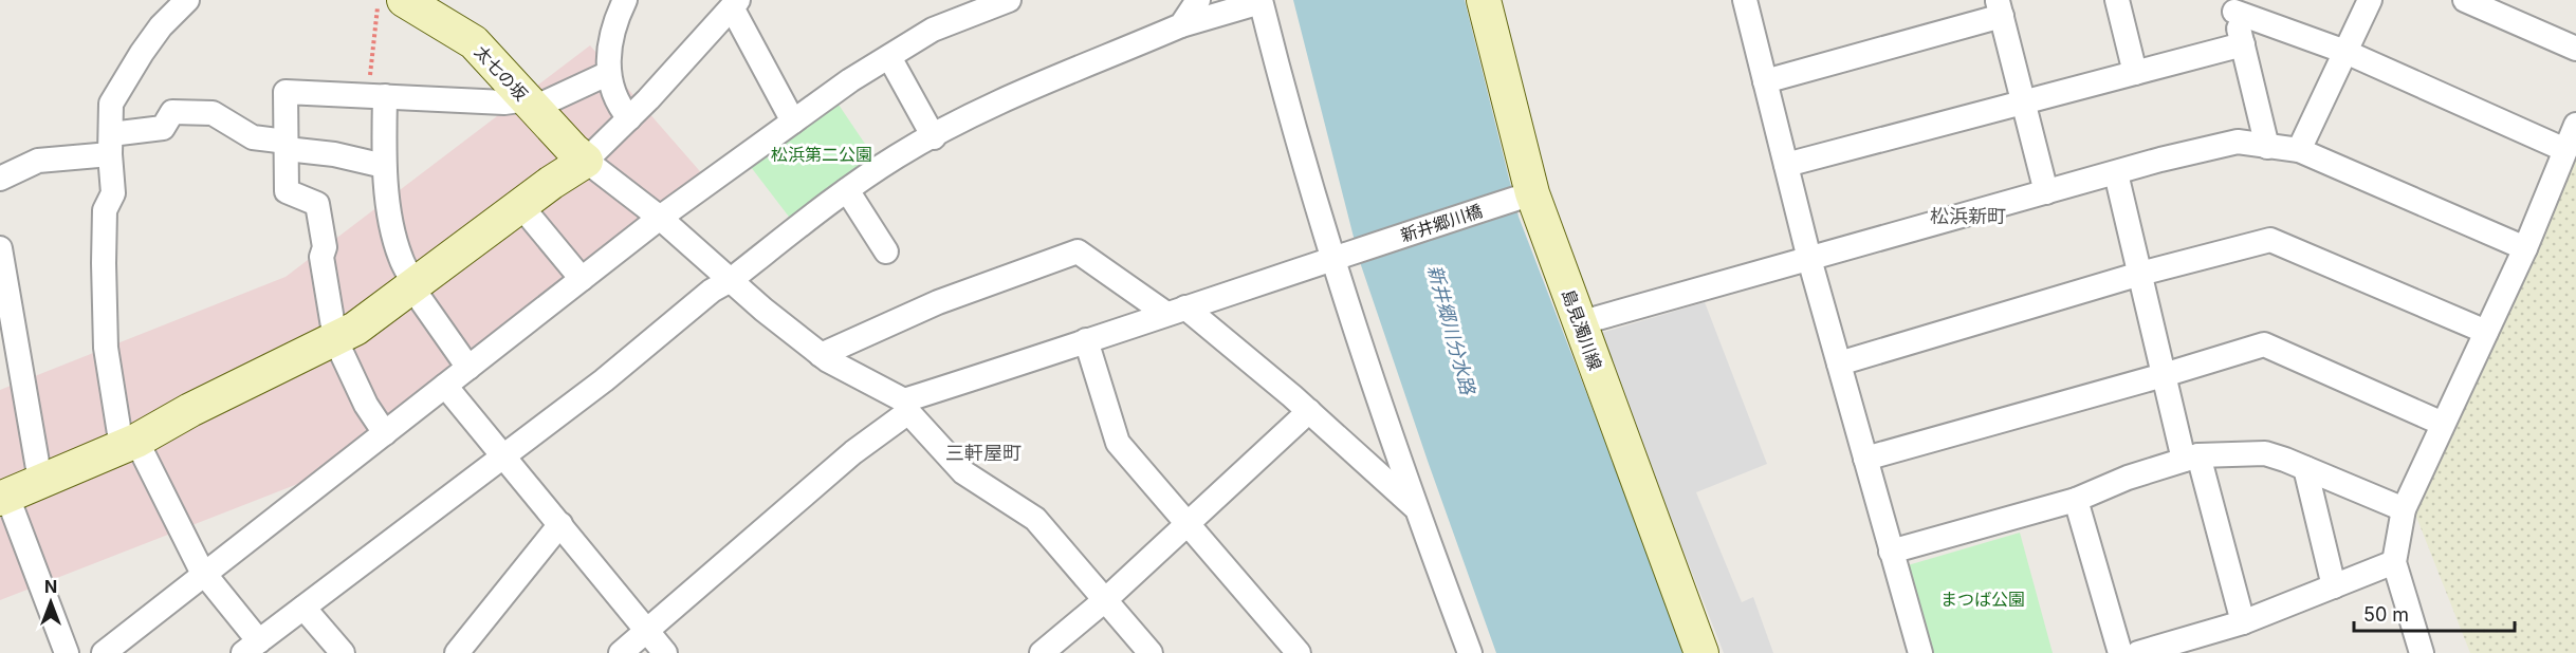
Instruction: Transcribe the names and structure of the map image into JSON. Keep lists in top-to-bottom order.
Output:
{
  "streets": {
    "street": ["太七の坂", "新井郷川橋", "島見濁川線"]
  },
  "crossings": [
    ["新井郷川橋", "島見濁川線"]
  ],
  "districts": ["松浜新町", "三軒屋町"],
  "water": ["新井郷川分水路"],
  "parks": ["松浜第二公園", "まつば公園"],
  "scale_bar": "50 m",
  "north": "top"
}
